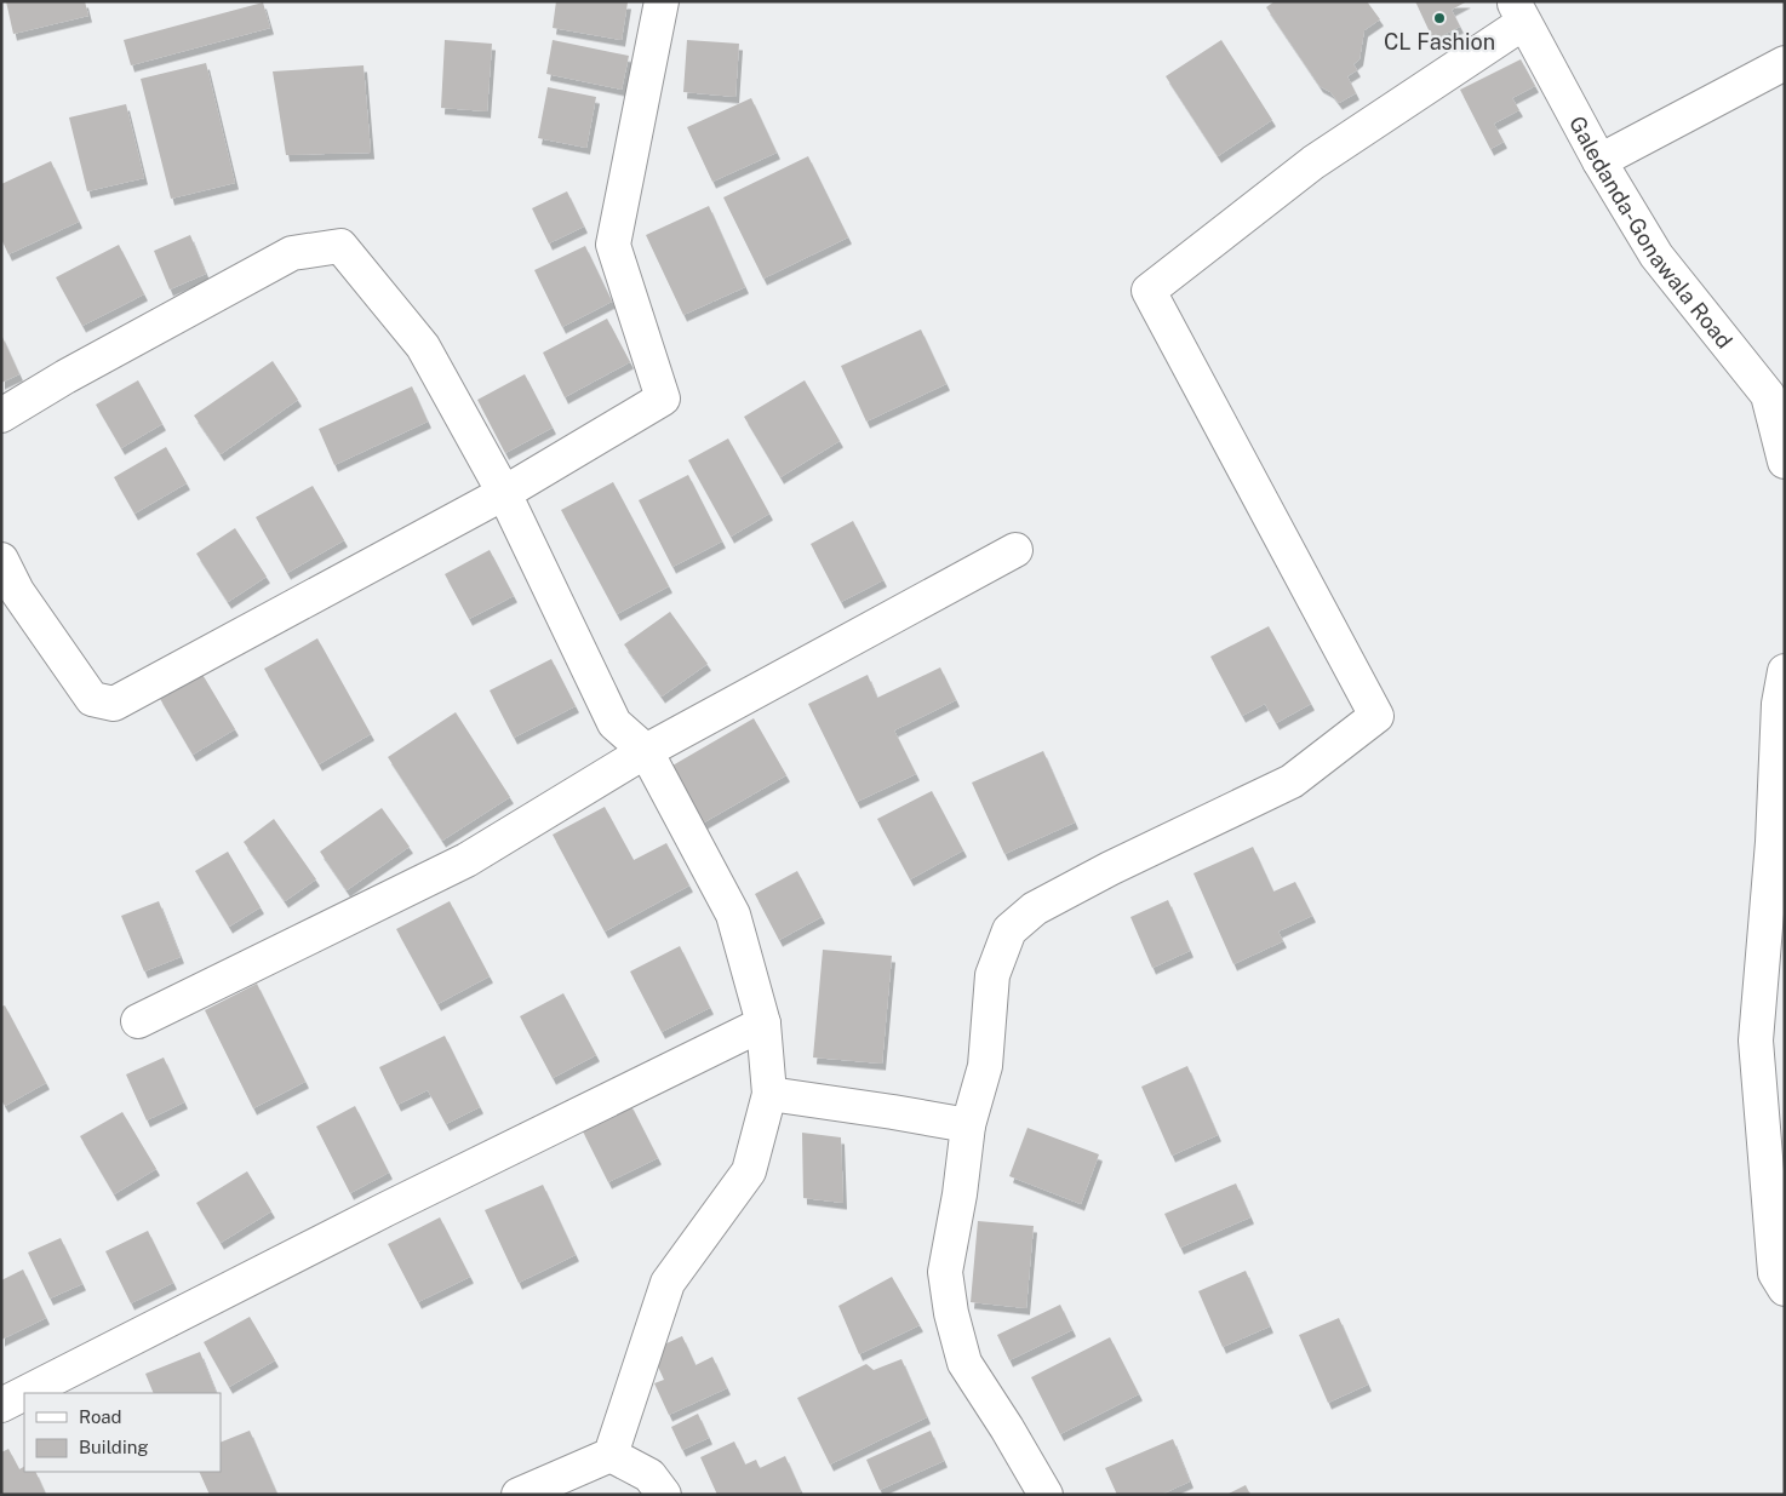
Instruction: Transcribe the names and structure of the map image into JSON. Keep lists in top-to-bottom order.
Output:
{
  "streets": {
    "street": ["Galedanda-Gonawala Road"]
  },
  "places": ["CL Fashion"],
  "legend": ["Road", "Building"]
}
